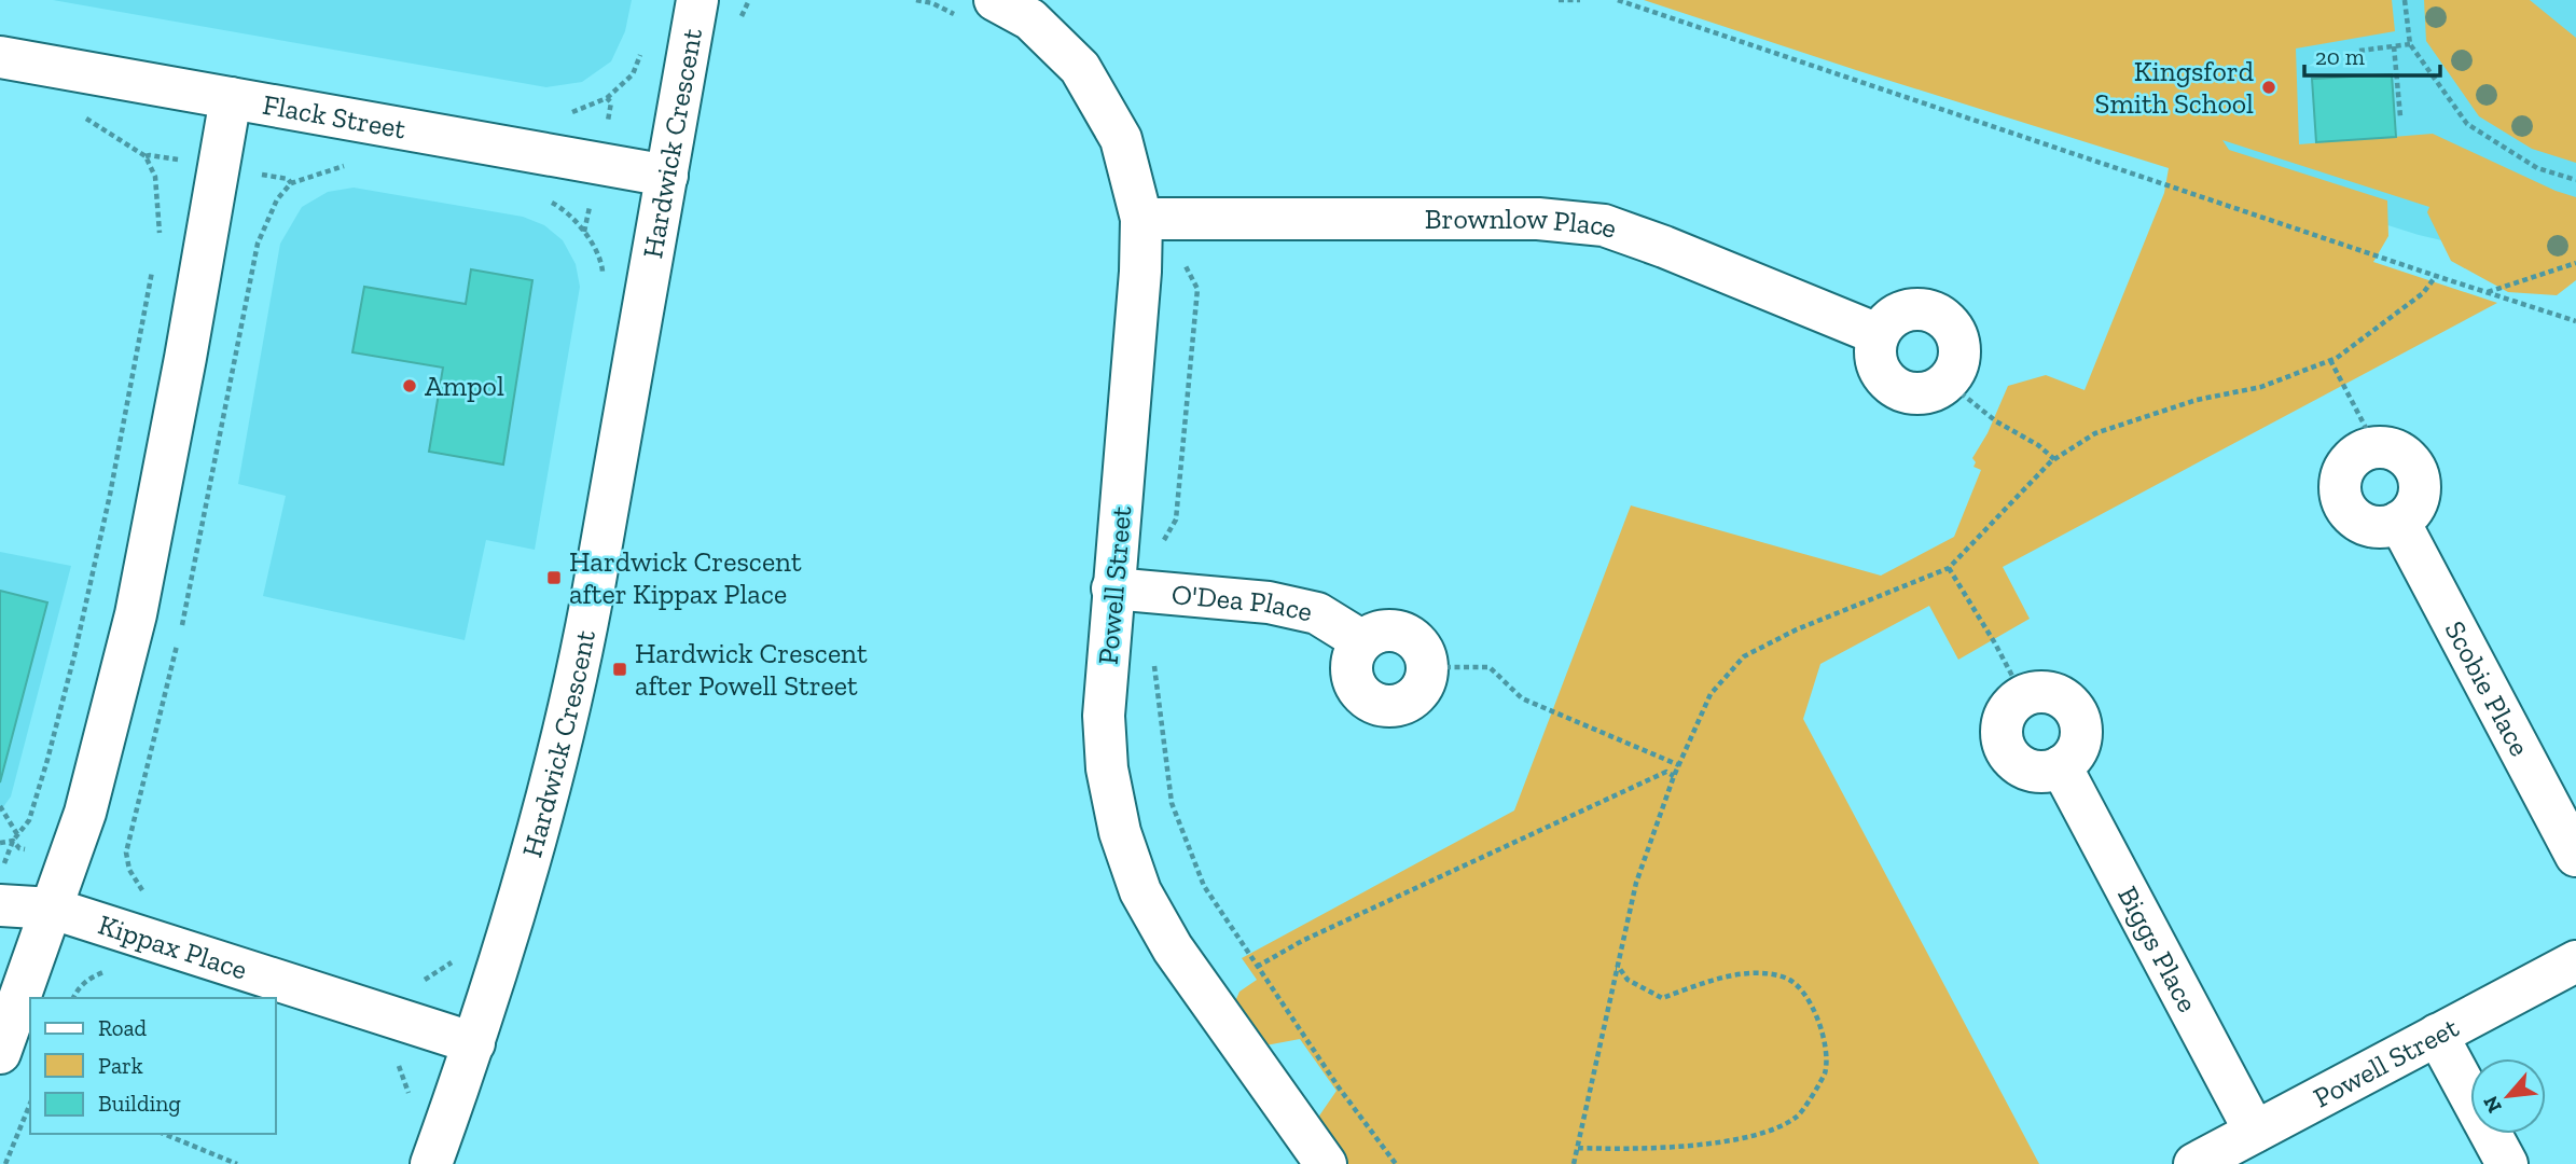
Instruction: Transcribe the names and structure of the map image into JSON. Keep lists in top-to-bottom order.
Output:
{
  "streets": {
    "street": [
      "Flack Street",
      "Hardwick Crescent",
      "Brownlow Place",
      "Powell Street",
      "O'Dea Place",
      "Scobie Place",
      "Kippax Place",
      "Biggs Place"
    ]
  },
  "crossings": [
    ["Flack Street", "Hardwick Crescent"],
    ["Hardwick Crescent", "Kippax Place"],
    ["Brownlow Place", "Powell Street"],
    ["Powell Street", "O'Dea Place"],
    ["Powell Street", "Biggs Place"]
  ],
  "places": {
    "other": ["Kingsford Smith School", "Ampol"],
    "transit": ["Hardwick Crescent after Kippax Place", "Hardwick Crescent after Powell Street"]
  },
  "legend": ["Road", "Park", "Building"],
  "scale_bar": "20 m",
  "north": "bottom left"
}
